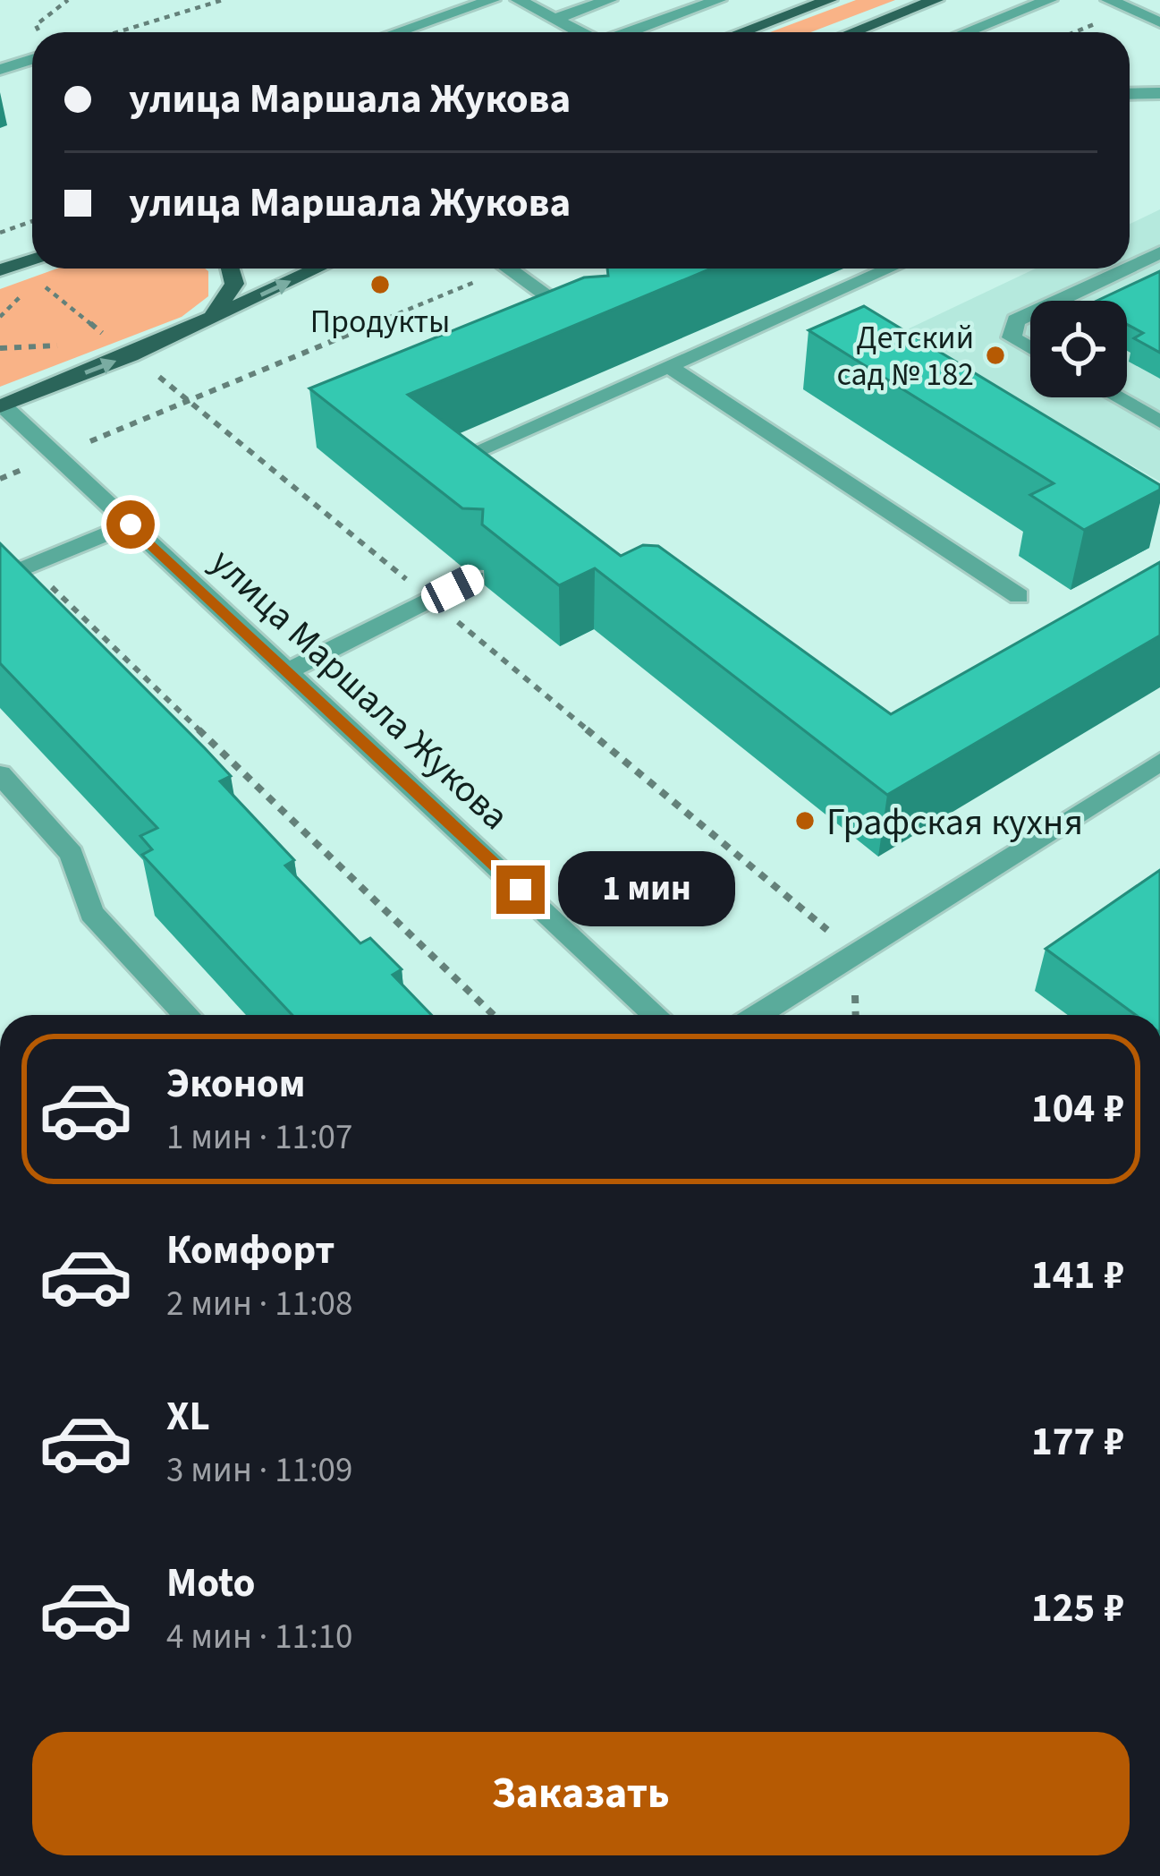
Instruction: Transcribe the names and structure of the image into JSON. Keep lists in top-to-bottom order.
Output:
{
  "streets": {
    "street": ["улица Маршала Жукова"]
  },
  "places": ["Продукты", "Детский сад № 182", "Графская кухня"],
  "page": {
    "banner": ["улица Маршала Жукова", "улица Маршала Жукова"],
    "bubble": "1 мин",
    "list": [
      {
        "name": "Эконом",
        "note": "1 мин · 11:07",
        "value": "104 ₽"
      },
      {
        "name": "Комфорт",
        "note": "2 мин · 11:08",
        "value": "141 ₽"
      },
      {
        "name": "XL",
        "note": "3 мин · 11:09",
        "value": "177 ₽"
      },
      {
        "name": "Moto",
        "note": "4 мин · 11:10",
        "value": "125 ₽"
      }
    ],
    "buttons": "Заказать"
  }
}
